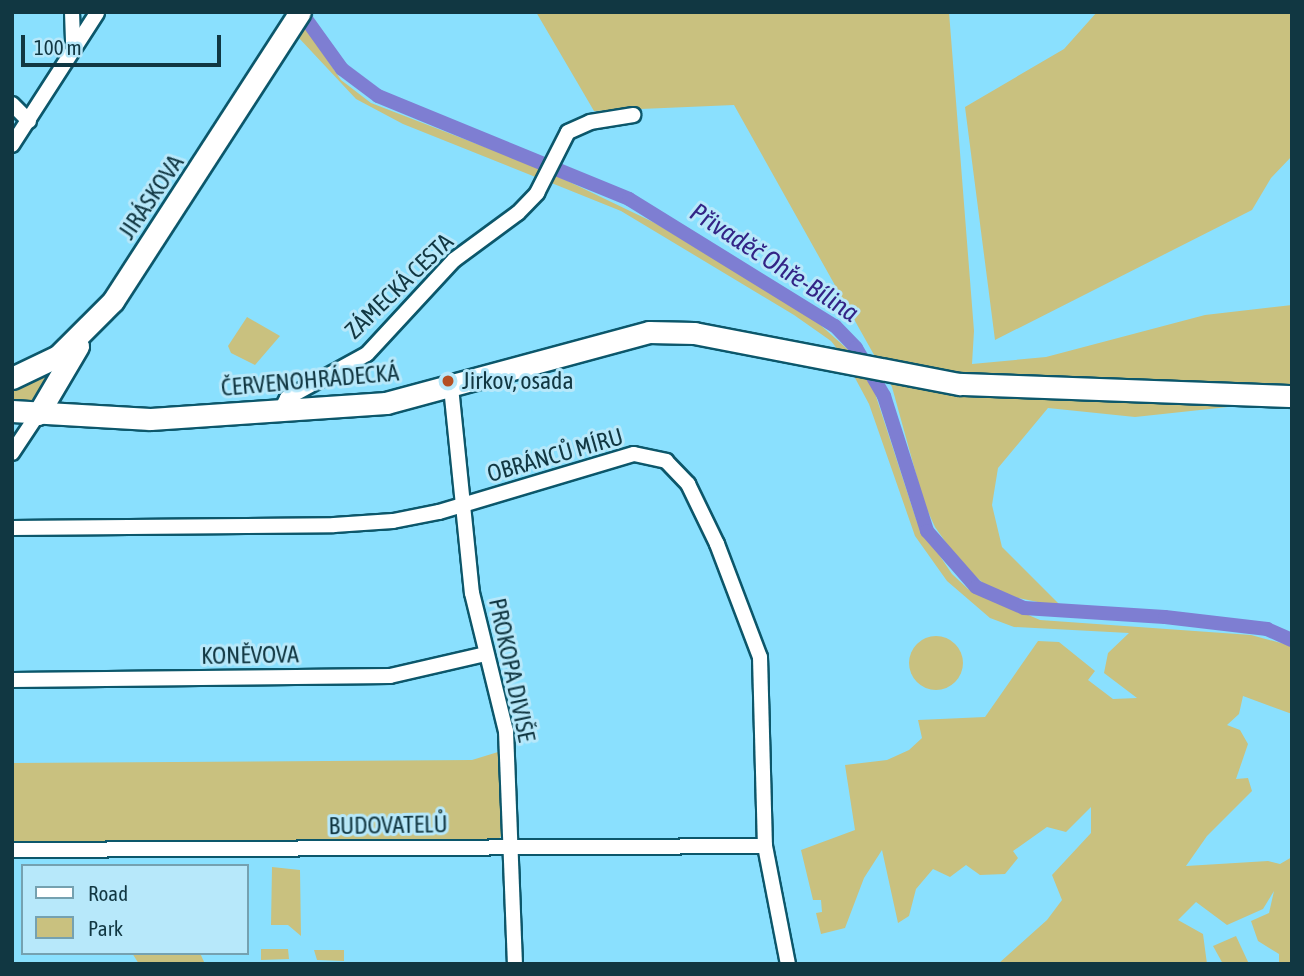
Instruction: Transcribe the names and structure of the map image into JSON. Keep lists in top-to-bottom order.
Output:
{
  "streets": {
    "street": [
      "JIRÁSKOVA",
      "ZÁMECKÁ CESTA",
      "ČERVENOHRÁDECKÁ",
      "OBRÁNCŮ MÍRU",
      "KONĚVOVA",
      "PROKOPA DIVIŠE",
      "BUDOVATELŮ"
    ]
  },
  "crossings": [
    ["ZÁMECKÁ CESTA", "ČERVENOHRÁDECKÁ"],
    ["ČERVENOHRÁDECKÁ", "PROKOPA DIVIŠE"],
    ["OBRÁNCŮ MÍRU", "PROKOPA DIVIŠE"],
    ["OBRÁNCŮ MÍRU", "BUDOVATELŮ"],
    ["KONĚVOVA", "PROKOPA DIVIŠE"],
    ["PROKOPA DIVIŠE", "BUDOVATELŮ"]
  ],
  "water": ["Přivaděč Ohře-Bílina"],
  "places": ["Jirkov, osada"],
  "legend": ["Road", "Park"],
  "scale_bar": "100 m"
}
